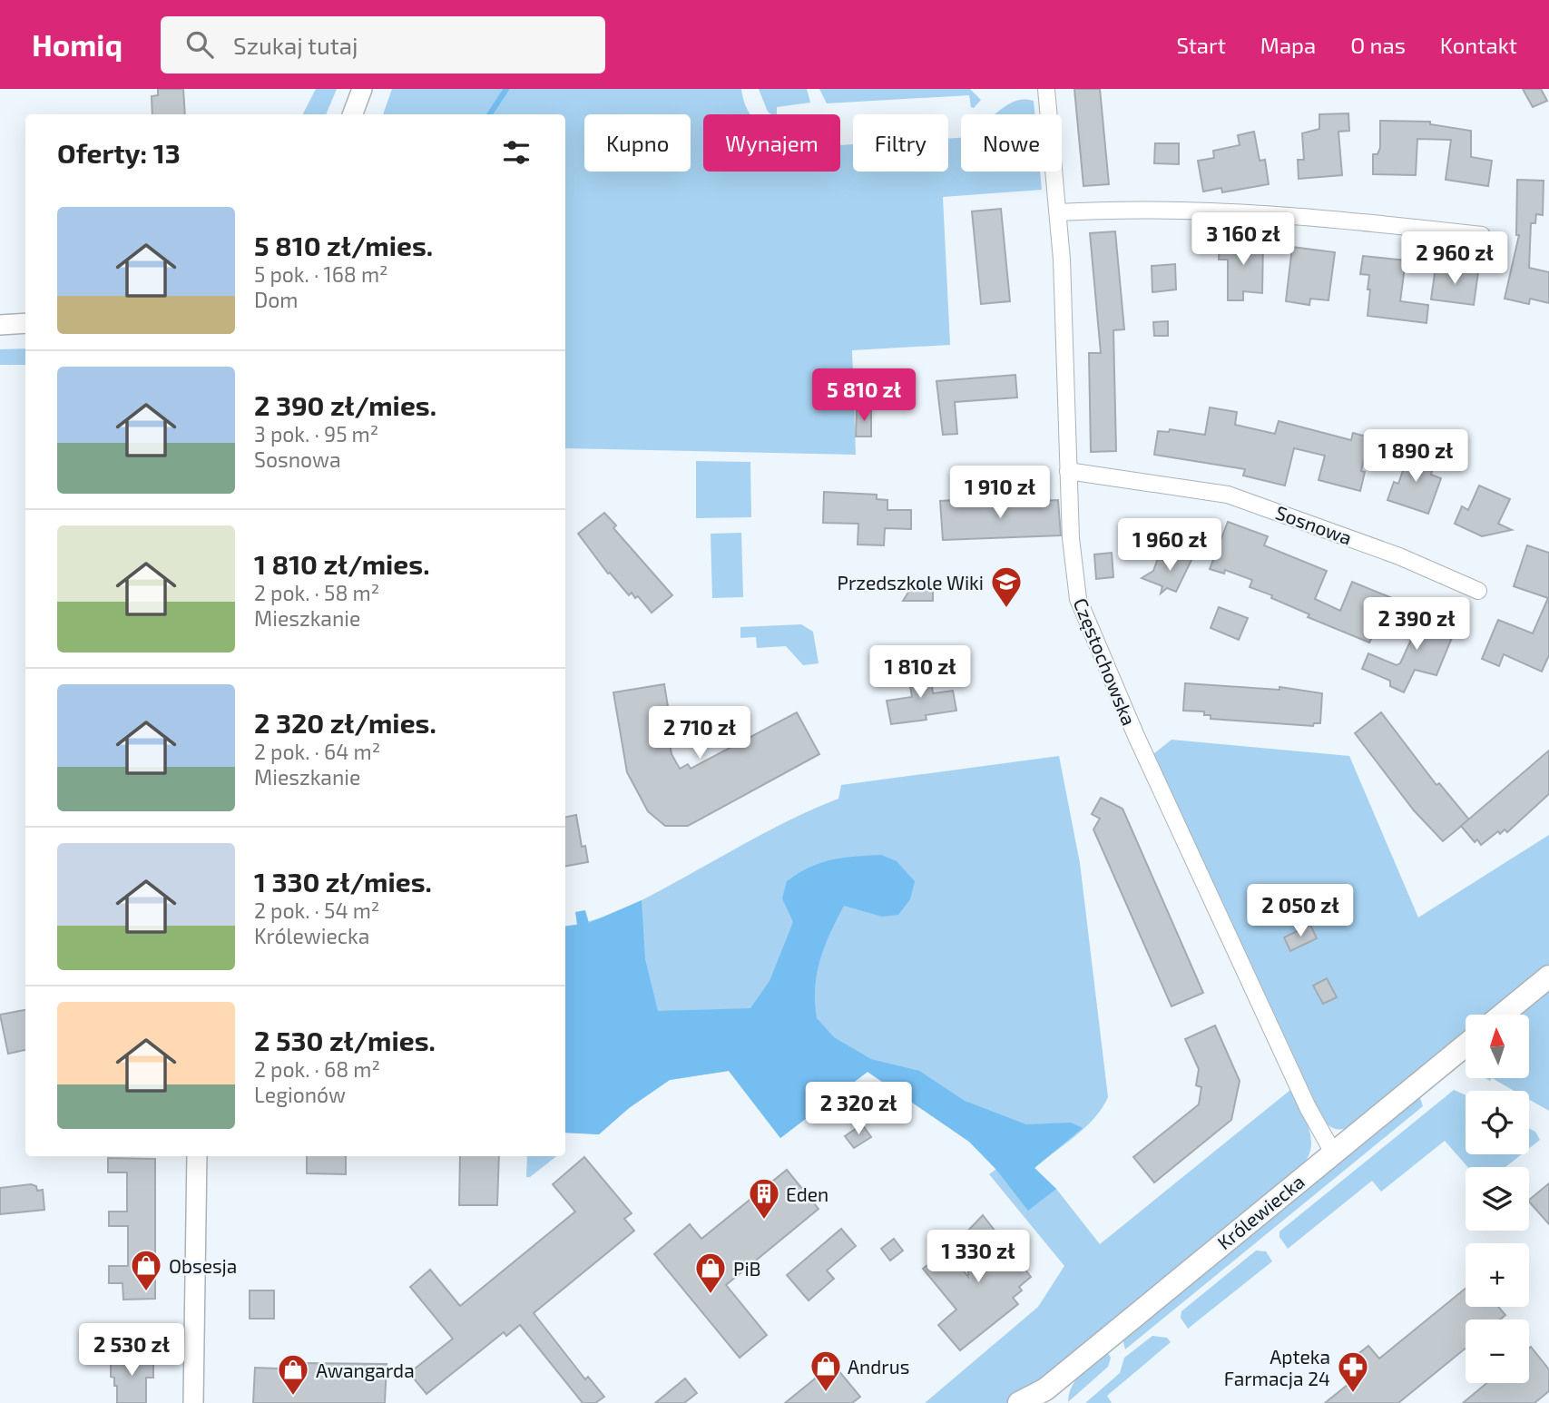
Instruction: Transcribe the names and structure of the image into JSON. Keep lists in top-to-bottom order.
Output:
{
  "streets": {
    "main road": ["Królewiecka"],
    "street": ["Sosnowa", "Częstochowska"]
  },
  "crossings": [
    ["Sosnowa", "Częstochowska"],
    ["Częstochowska", "Królewiecka"]
  ],
  "places": {
    "school or university": ["Przedszkole Wiki"],
    "building": ["Eden"],
    "shop": [
      "Obsesja",
      "PiB",
      "Andrus",
      "Awangarda"
    ],
    "pharmacy": ["Apteka Farmacja 24"]
  },
  "north": "top",
  "page": {
    "header": "Homiq",
    "search": "Szukaj tutaj",
    "nav": [
      "Start",
      "Mapa",
      "O nas",
      "Kontakt"
    ],
    "chip": [
      "Kupno",
      "Wynajem",
      "Filtry",
      "Nowe"
    ],
    "heading": "Oferty: 13",
    "list": [
      {
        "name": "5 810 zł/mies.",
        "note": "5 pok. · 168 m² · Dom"
      },
      {
        "name": "2 390 zł/mies.",
        "note": "3 pok. · 95 m² · Sosnowa"
      },
      {
        "name": "1 810 zł/mies.",
        "note": "2 pok. · 58 m² · Mieszkanie"
      },
      {
        "name": "2 320 zł/mies.",
        "note": "2 pok. · 64 m² · Mieszkanie"
      },
      {
        "name": "1 330 zł/mies.",
        "note": "2 pok. · 54 m² · Królewiecka"
      },
      {
        "name": "2 530 zł/mies.",
        "note": "2 pok. · 68 m² · Legionów"
      }
    ],
    "price": [
      "3 160 zł",
      "2 960 zł",
      "5 810 zł",
      "1 890 zł",
      "1 910 zł",
      "1 960 zł",
      "2 390 zł",
      "1 810 zł",
      "2 710 zł",
      "2 050 zł",
      "2 320 zł",
      "1 330 zł",
      "2 530 zł"
    ],
    "map_buttons": ["+", "−"]
  }
}
